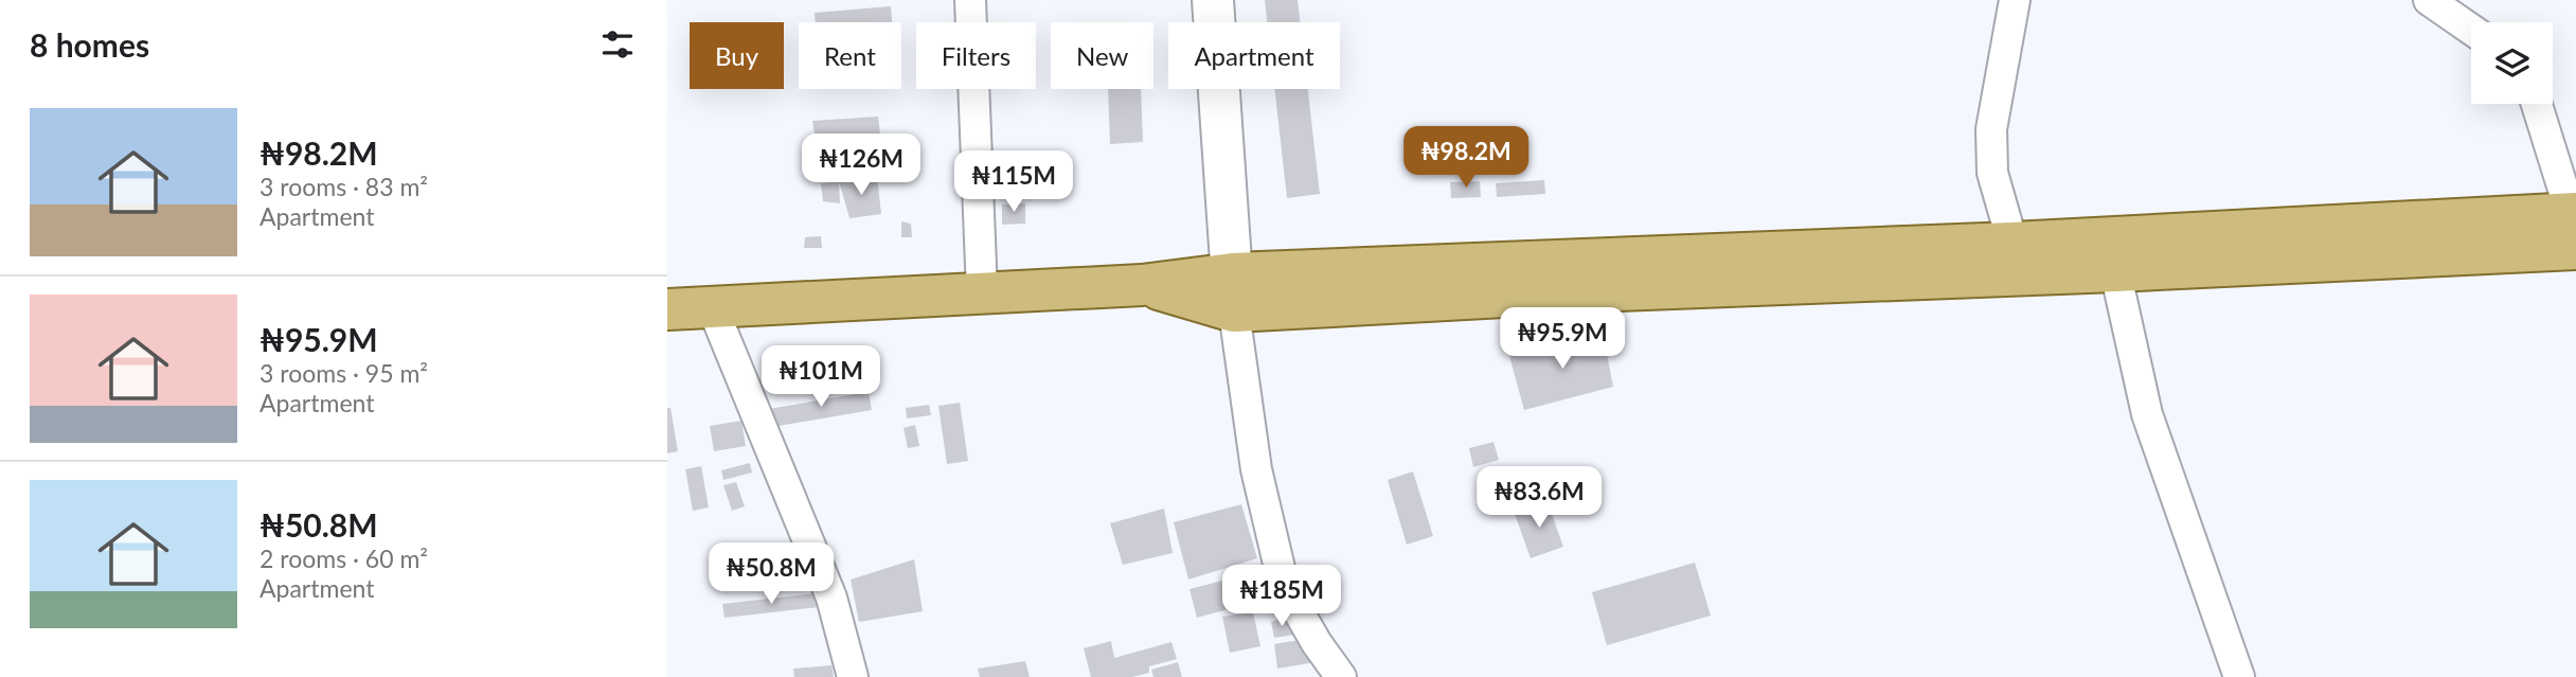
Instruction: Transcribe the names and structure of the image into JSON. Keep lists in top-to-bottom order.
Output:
{
  "page": {
    "heading": "8 homes",
    "chip": [
      "Buy",
      "Rent",
      "Filters",
      "New",
      "Apartment"
    ],
    "list": [
      {
        "name": "₦98.2M",
        "note": "3 rooms · 83 m² · Apartment"
      },
      {
        "name": "₦95.9M",
        "note": "3 rooms · 95 m² · Apartment"
      },
      {
        "name": "₦50.8M",
        "note": "2 rooms · 60 m² · Apartment"
      }
    ],
    "price": [
      "₦98.2M",
      "₦126M",
      "₦115M",
      "₦95.9M",
      "₦101M",
      "₦83.6M",
      "₦50.8M",
      "₦185M"
    ]
  }
}
